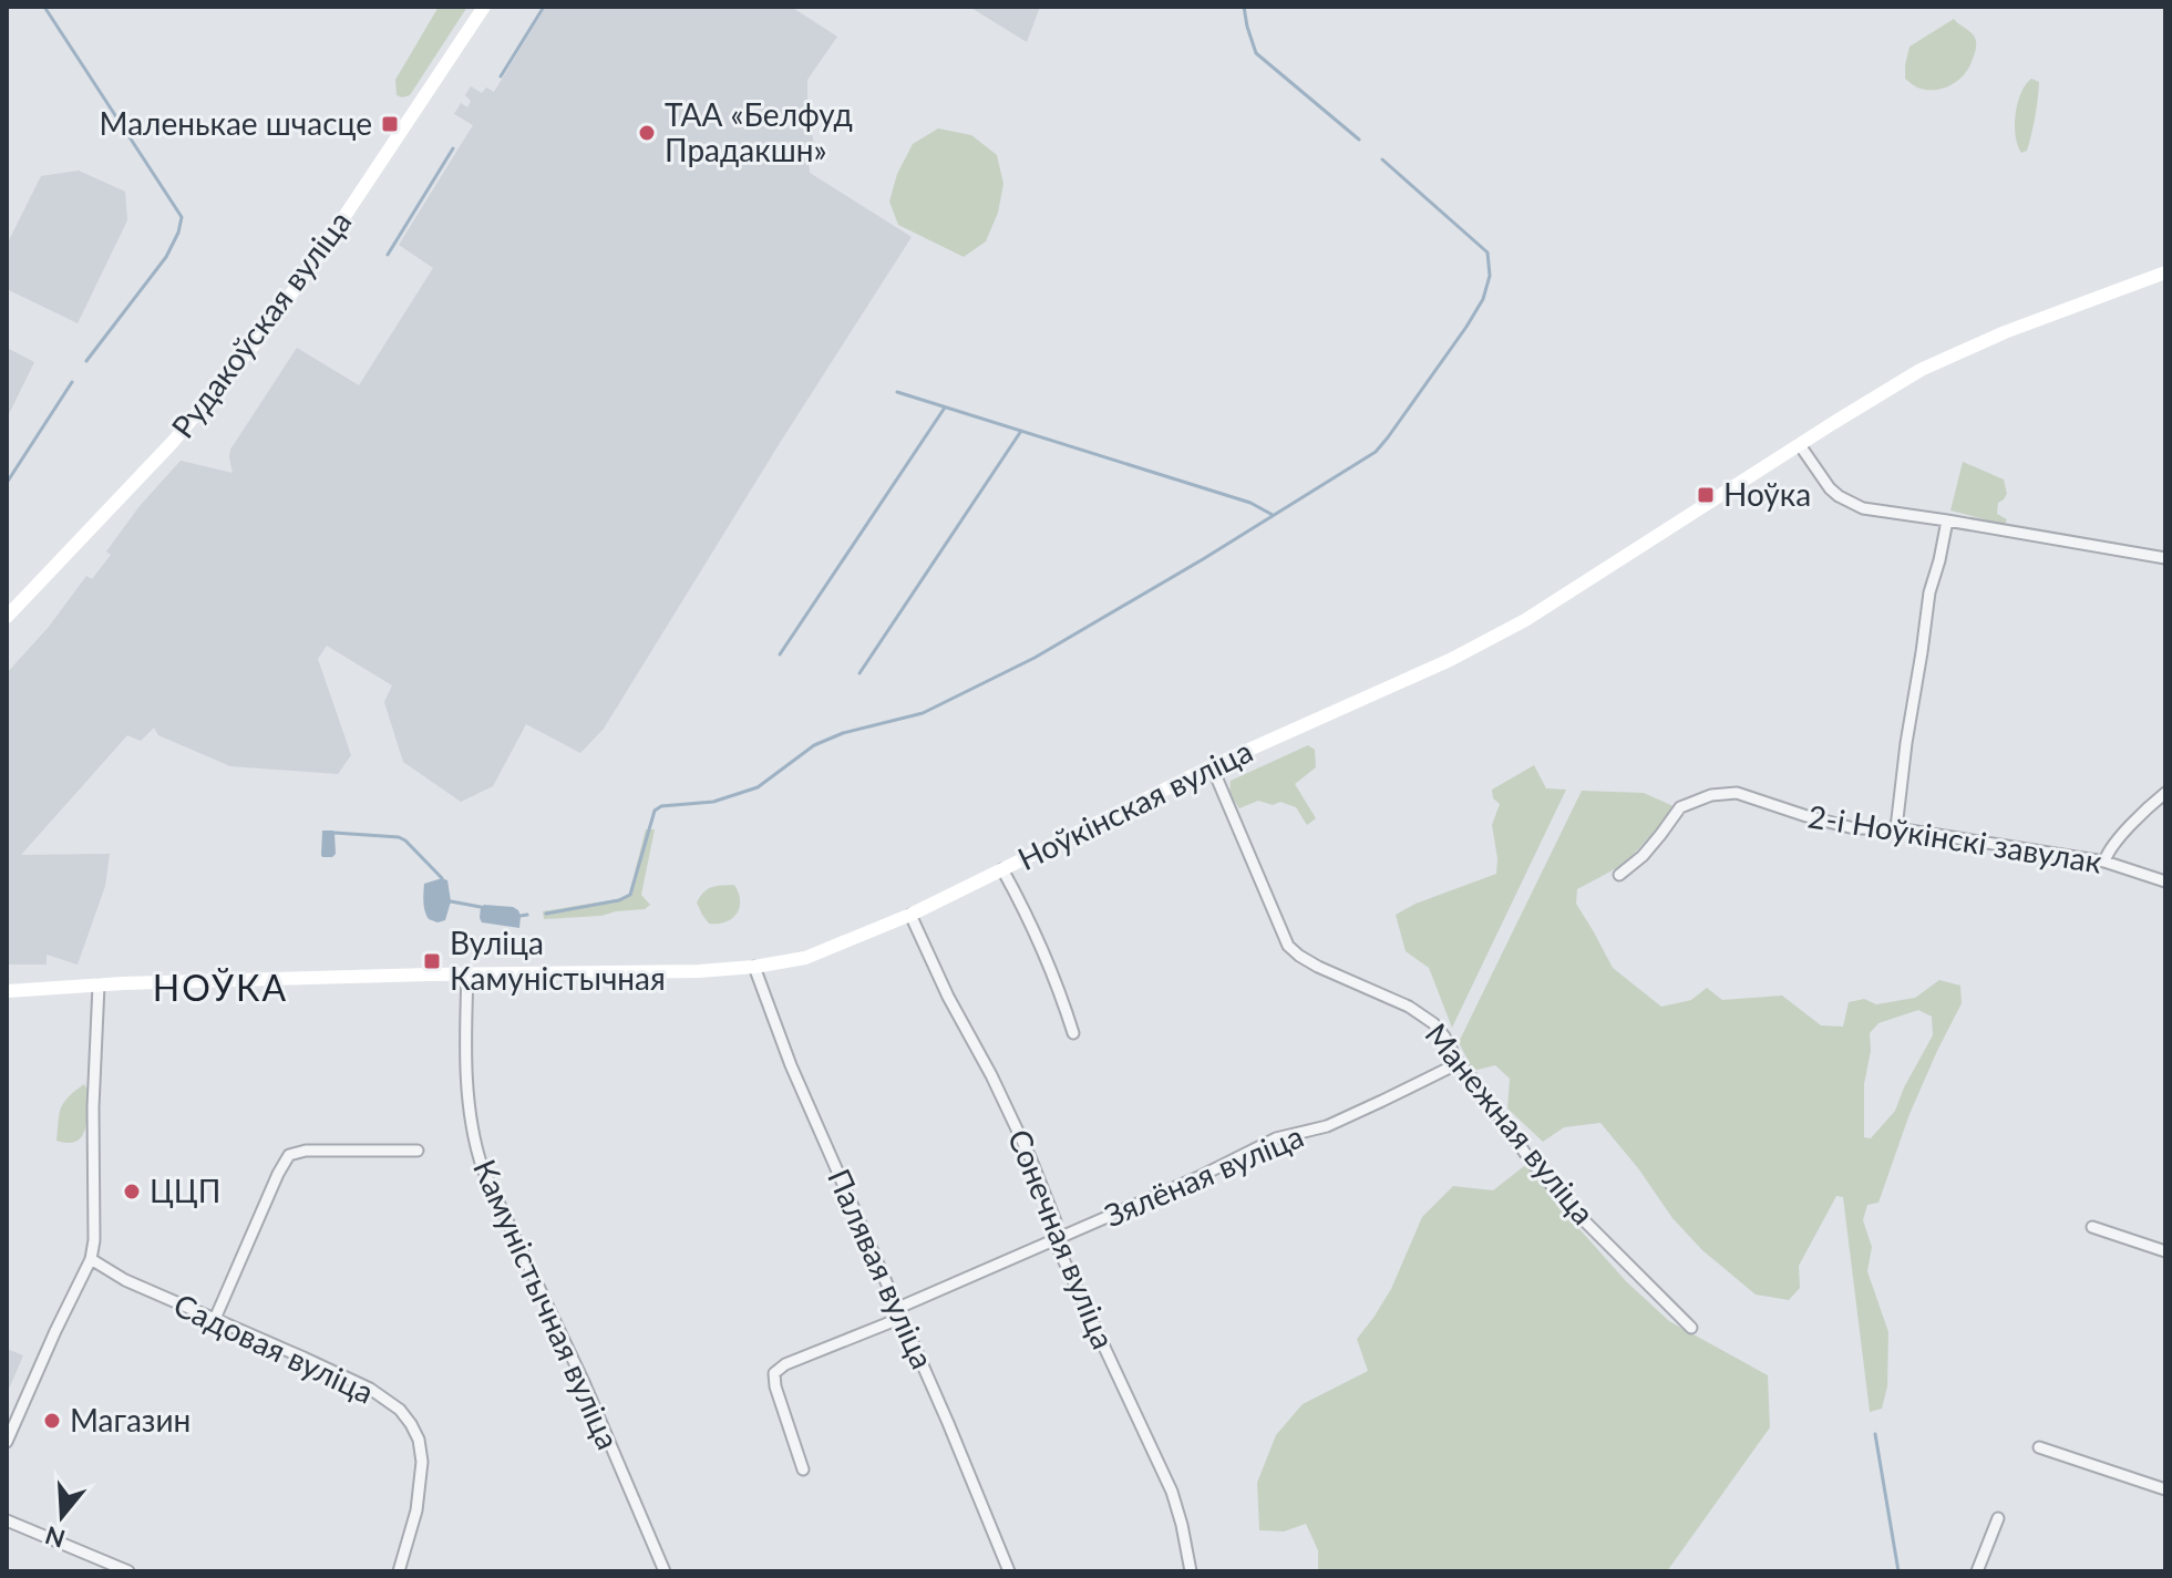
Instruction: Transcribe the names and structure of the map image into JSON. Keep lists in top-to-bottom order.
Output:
{
  "streets": {
    "main road": ["Рудакоўская вуліца", "Ноўкінская вуліца"],
    "street": [
      "2-і Ноўкінскі завулак",
      "Манежная вуліца",
      "Зялёная вуліца",
      "Сонечная вуліца",
      "Палявая вуліца",
      "Камуністычная вуліца",
      "Садовая вуліца"
    ]
  },
  "crossings": [
    ["Ноўкінская вуліца", "Манежная вуліца"],
    ["Ноўкінская вуліца", "Сонечная вуліца"],
    ["Ноўкінская вуліца", "Палявая вуліца"],
    ["Ноўкінская вуліца", "Камуністычная вуліца"],
    ["Манежная вуліца", "Зялёная вуліца"],
    ["Зялёная вуліца", "Сонечная вуліца"],
    ["Зялёная вуліца", "Палявая вуліца"]
  ],
  "districts": ["НОЎКА"],
  "places": {
    "transit": ["Маленькае шчасце", "Ноўка", "Вуліца Камуністычная"],
    "other": ["ТАА «Белфуд Прадакшн»", "ЦЦП", "Магазин"]
  },
  "north": "bottom"
}
